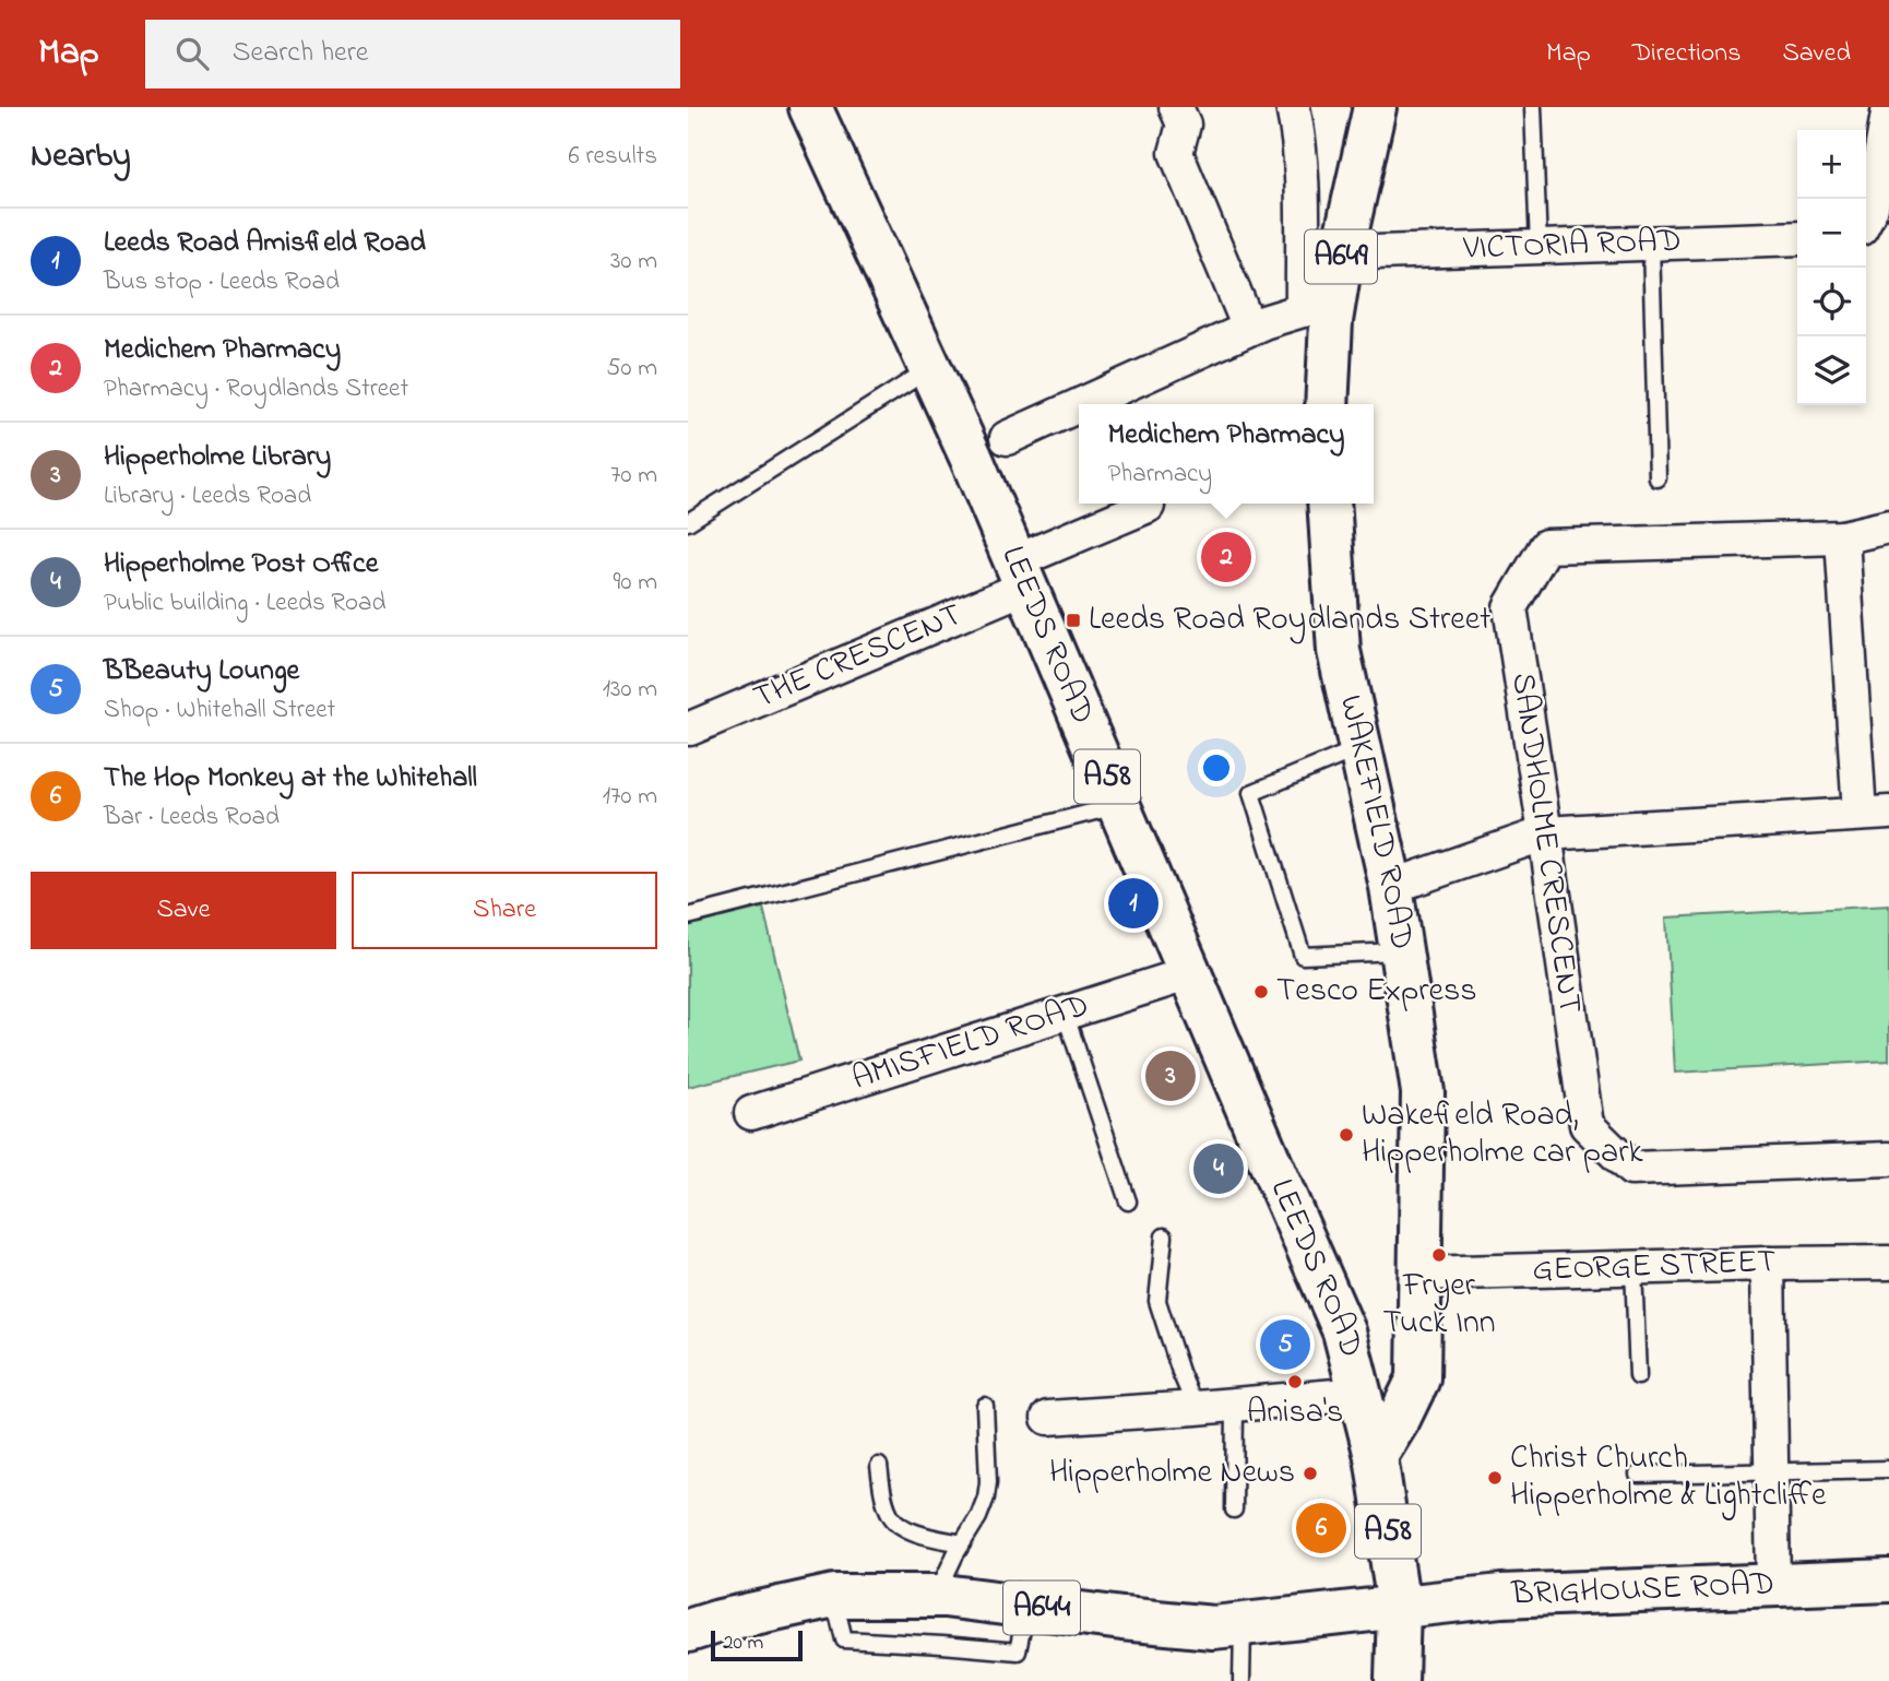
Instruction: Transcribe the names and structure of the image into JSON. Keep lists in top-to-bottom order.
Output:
{
  "streets": {
    "main road": [
      "A649",
      "LEEDS ROAD",
      "A58",
      "WAKEFIELD ROAD",
      "BRIGHOUSE ROAD",
      "A644"
    ],
    "street": [
      "VICTORIA ROAD",
      "THE CRESCENT",
      "SANDHOLME CRESCENT",
      "AMISFIELD ROAD",
      "GEORGE STREET"
    ]
  },
  "crossings": [
    ["VICTORIA ROAD", "A649"],
    ["LEEDS ROAD", "THE CRESCENT"],
    ["LEEDS ROAD", "A58"],
    ["LEEDS ROAD", "WAKEFIELD ROAD"],
    ["LEEDS ROAD", "AMISFIELD ROAD"],
    ["LEEDS ROAD", "BRIGHOUSE ROAD"],
    ["LEEDS ROAD", "A644"],
    ["A58", "BRIGHOUSE ROAD"],
    ["A58", "A644"],
    ["WAKEFIELD ROAD", "GEORGE STREET"],
    ["BRIGHOUSE ROAD", "A644"]
  ],
  "places": {
    "transit": ["Leeds Road Roydlands Street"],
    "other": [
      "Tesco Express",
      "Wakefield Road, Hipperholme car park",
      "Fryer Tuck Inn",
      "Anisa's",
      "Hipperholme News",
      "Christ Church Hipperholme & Lightcliffe"
    ]
  },
  "scale_bar": "20 m",
  "page": {
    "header": "Map",
    "search": "Search here",
    "nav": ["Map", "Directions", "Saved"],
    "heading": ["Nearby", "6 results"],
    "map_buttons": ["+", "−"],
    "list": [
      {
        "mark": "1",
        "name": "Leeds Road Amisfield Road",
        "note": "Bus stop · Leeds Road",
        "value": "30 m"
      },
      {
        "mark": "2",
        "name": "Medichem Pharmacy",
        "note": "Pharmacy · Roydlands Street",
        "value": "50 m"
      },
      {
        "mark": "3",
        "name": "Hipperholme Library",
        "note": "Library · Leeds Road",
        "value": "70 m"
      },
      {
        "mark": "4",
        "name": "Hipperholme Post Office",
        "note": "Public building · Leeds Road",
        "value": "90 m"
      },
      {
        "mark": "5",
        "name": "BBeauty Lounge",
        "note": "Shop · Whitehall Street",
        "value": "130 m"
      },
      {
        "mark": "6",
        "name": "The Hop Monkey at the Whitehall",
        "note": "Bar · Leeds Road",
        "value": "170 m"
      }
    ],
    "popup": ["Medichem Pharmacy", "Pharmacy"],
    "pins": [
      "2",
      "1",
      "3",
      "4",
      "5",
      "6"
    ],
    "buttons": ["Save", "Share"],
    "scale": "20 m"
  }
}
